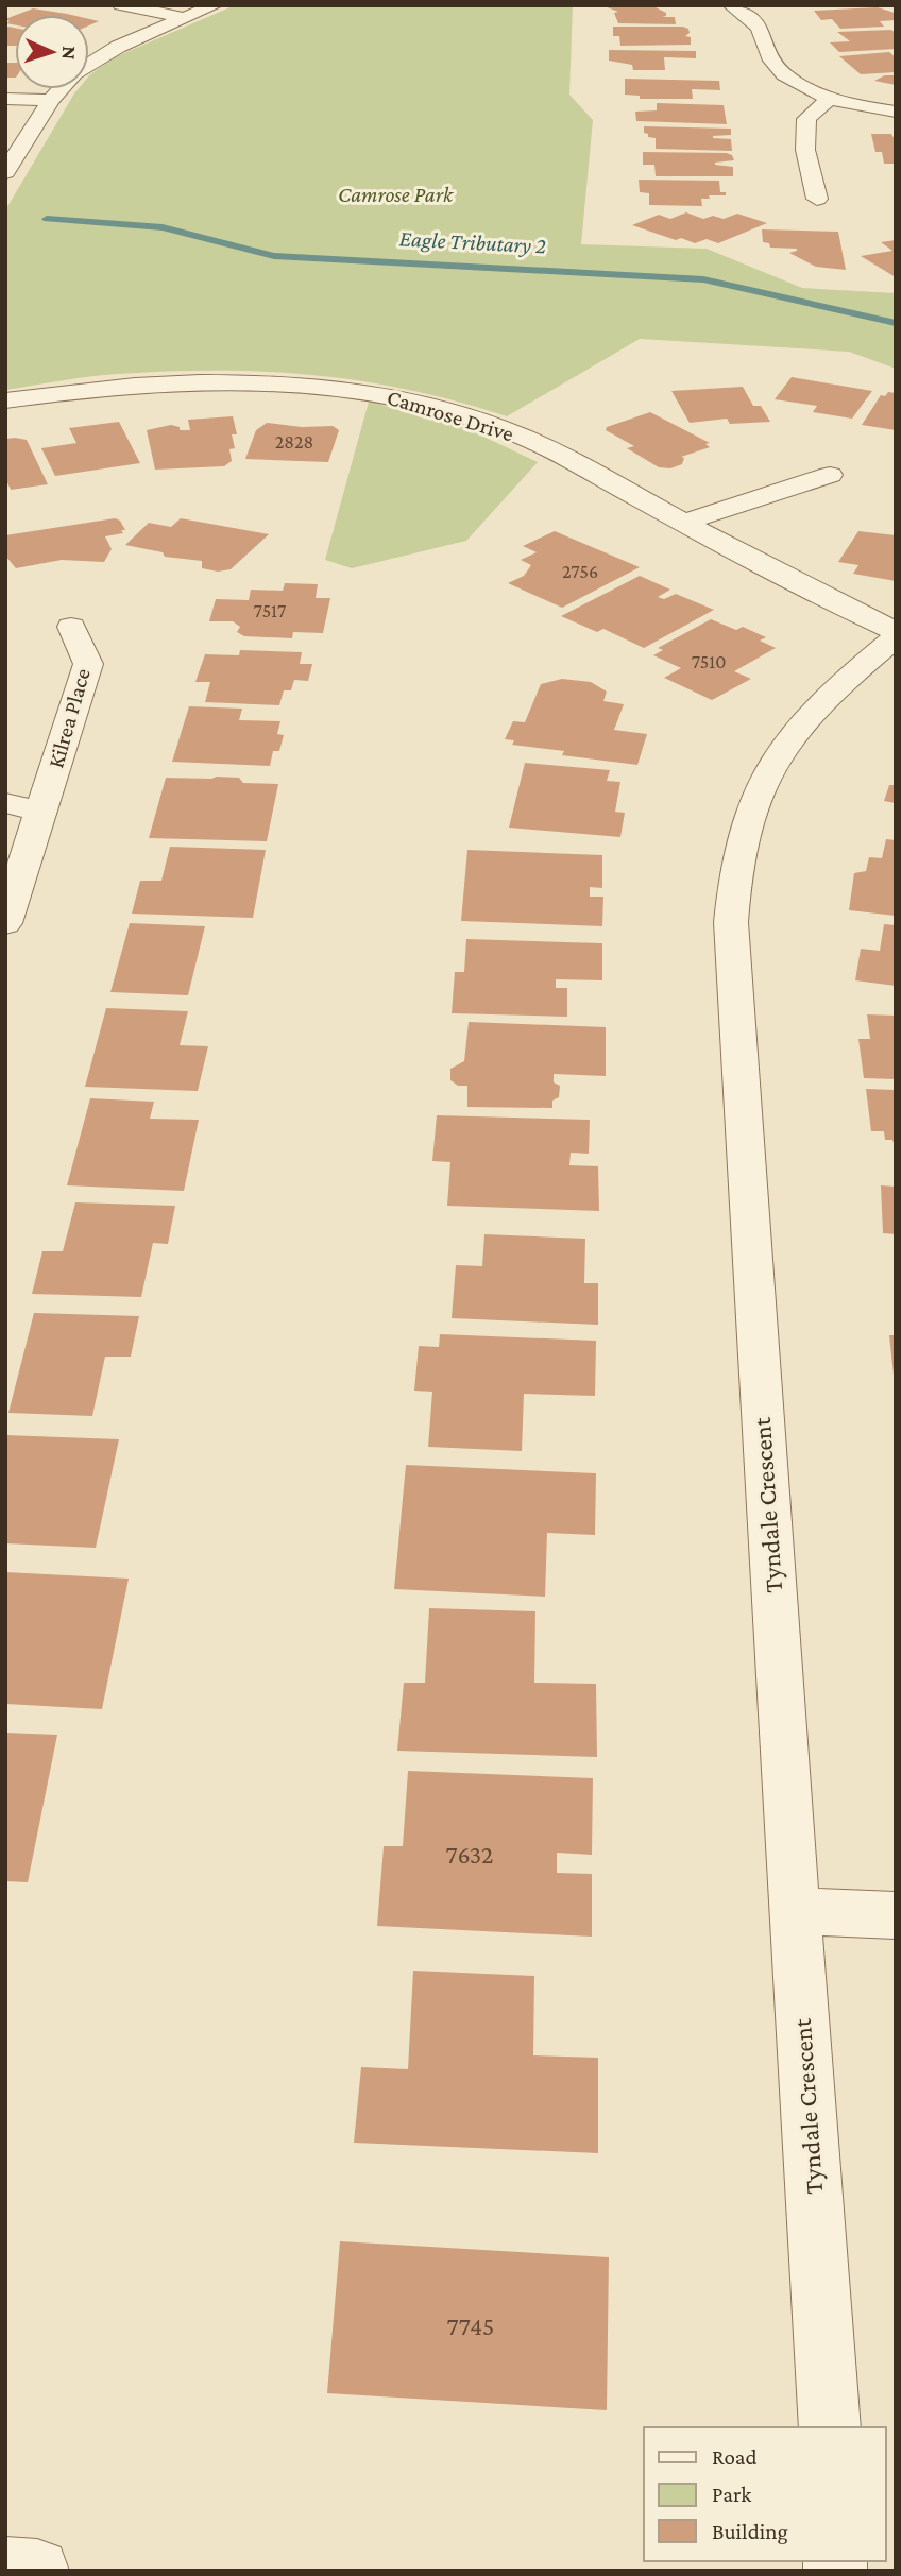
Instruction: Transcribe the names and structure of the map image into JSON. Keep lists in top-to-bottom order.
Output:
{
  "streets": {
    "street": ["Camrose Drive", "Kilrea Place", "Tyndale Crescent"]
  },
  "water": ["Eagle Tributary 2"],
  "parks": ["Camrose Park"],
  "house_numbers": [
    "2828",
    "2756",
    "7517",
    "7510",
    "7632",
    "7745"
  ],
  "legend": ["Road", "Park", "Building"],
  "north": "right"
}
